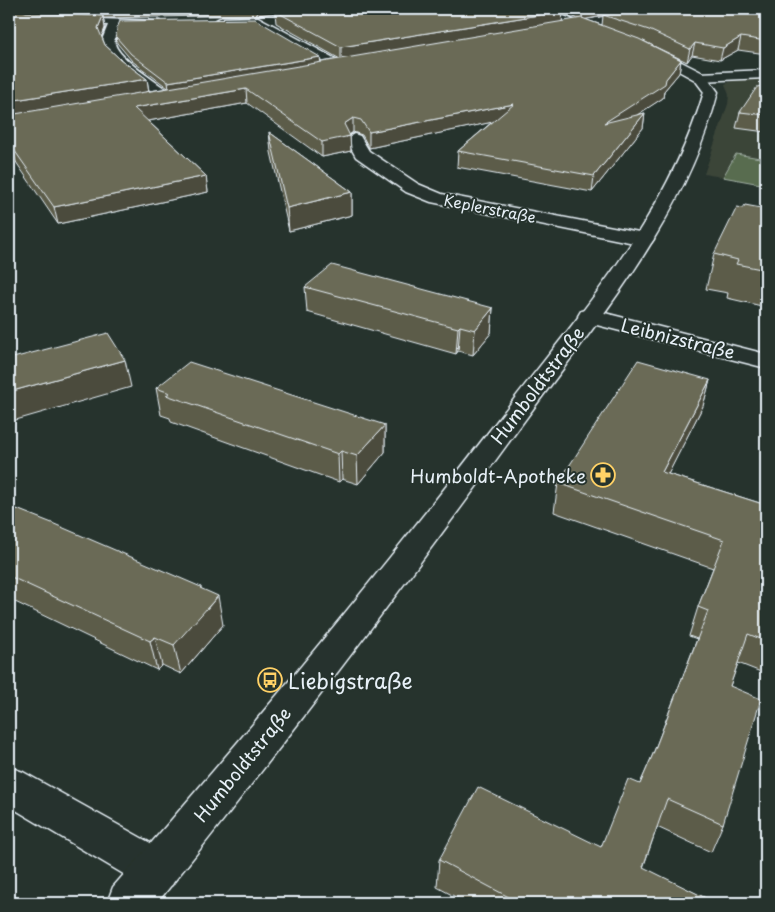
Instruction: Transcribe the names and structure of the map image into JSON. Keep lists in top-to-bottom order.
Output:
{
  "streets": {
    "street": ["Keplerstraße", "Leibnizstraße", "Humboldtstraße"]
  },
  "crossings": [
    ["Keplerstraße", "Humboldtstraße"],
    ["Leibnizstraße", "Humboldtstraße"]
  ],
  "places": {
    "pharmacy": ["Humboldt-Apotheke"],
    "bus stop": ["Liebigstraße"]
  }
}
